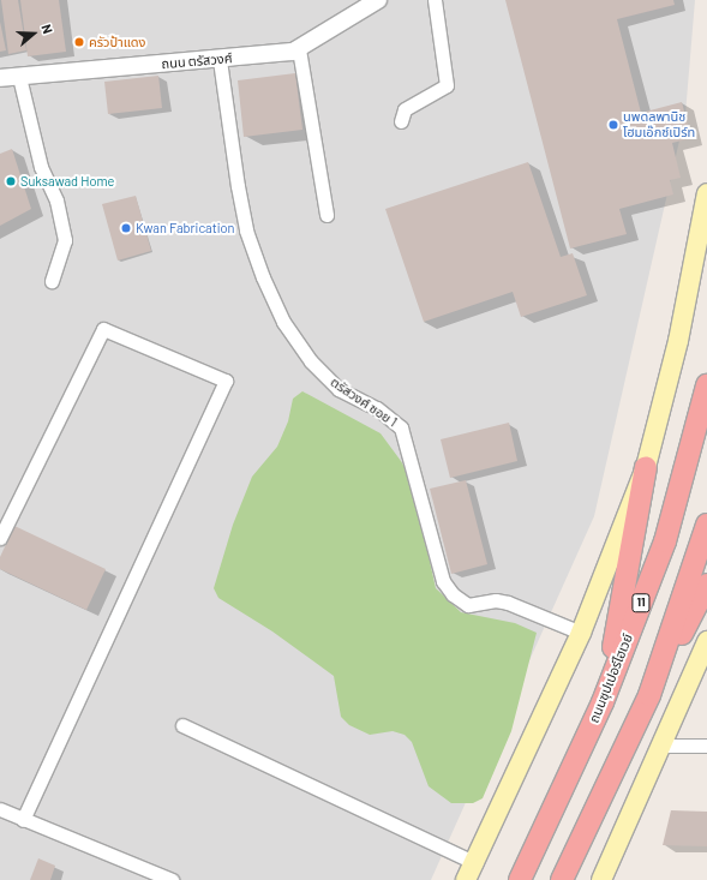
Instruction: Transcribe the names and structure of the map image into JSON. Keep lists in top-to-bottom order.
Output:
{
  "streets": {
    "highway": ["11", "ถนนซุปเปอร์ไฮเวย์"],
    "street": ["ถนน ตรัสวงศ์", "ตรัสวงศ์ ซอย 1"]
  },
  "crossings": [
    ["ถนน ตรัสวงศ์", "ตรัสวงศ์ ซอย 1"]
  ],
  "places": [
    "ครัวป้าแดง",
    "นพดลพานิช โฮมเอ๊กซ์เปิร์ท",
    "Suksawad Home",
    "Kwan Fabrication"
  ],
  "north": "right"
}
